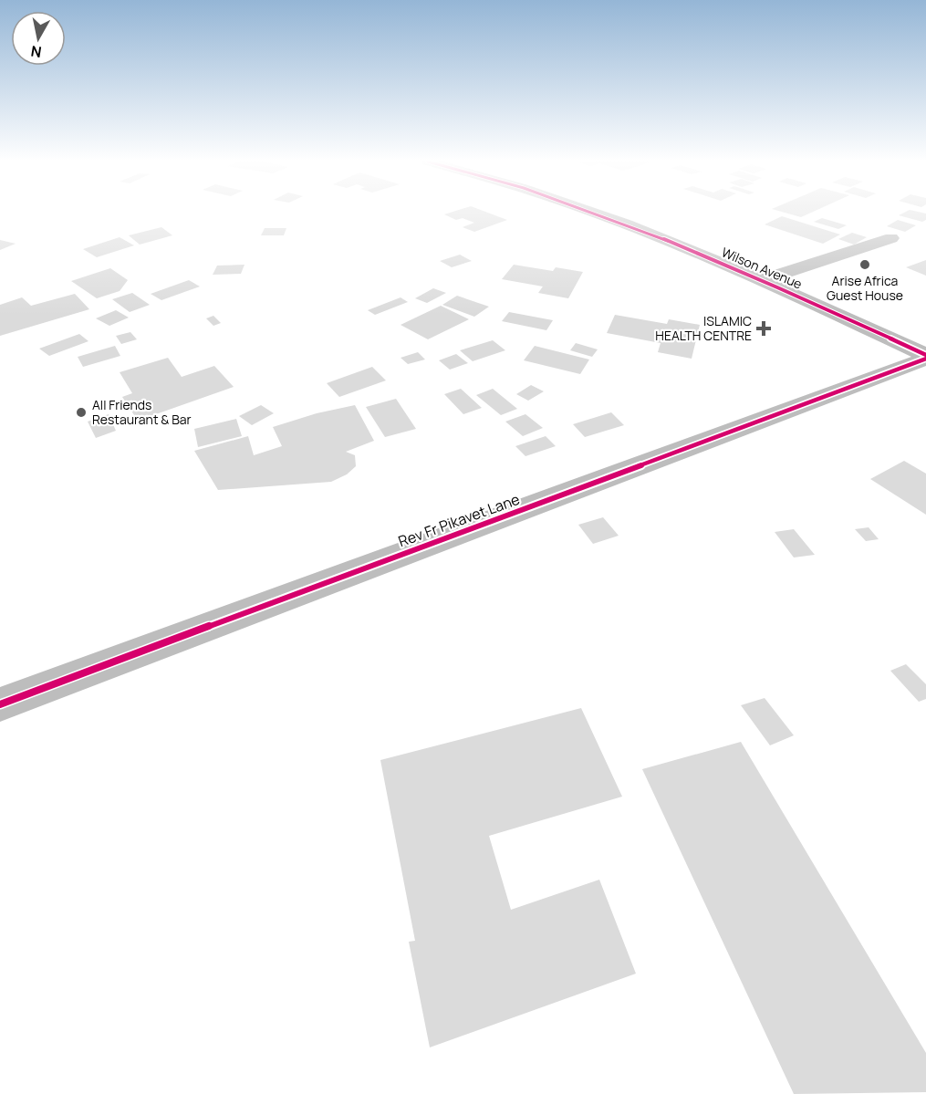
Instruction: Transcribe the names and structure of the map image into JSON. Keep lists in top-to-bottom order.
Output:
{
  "streets": {
    "street": ["Wilson Avenue", "Rev Fr Pikavet Lane"]
  },
  "crossings": [
    ["Wilson Avenue", "Rev Fr Pikavet Lane"]
  ],
  "places": {
    "other": ["Arise Africa Guest House", "All Friends Restaurant & Bar"],
    "health": ["ISLAMIC HEALTH CENTRE"]
  },
  "north": "bottom"
}
